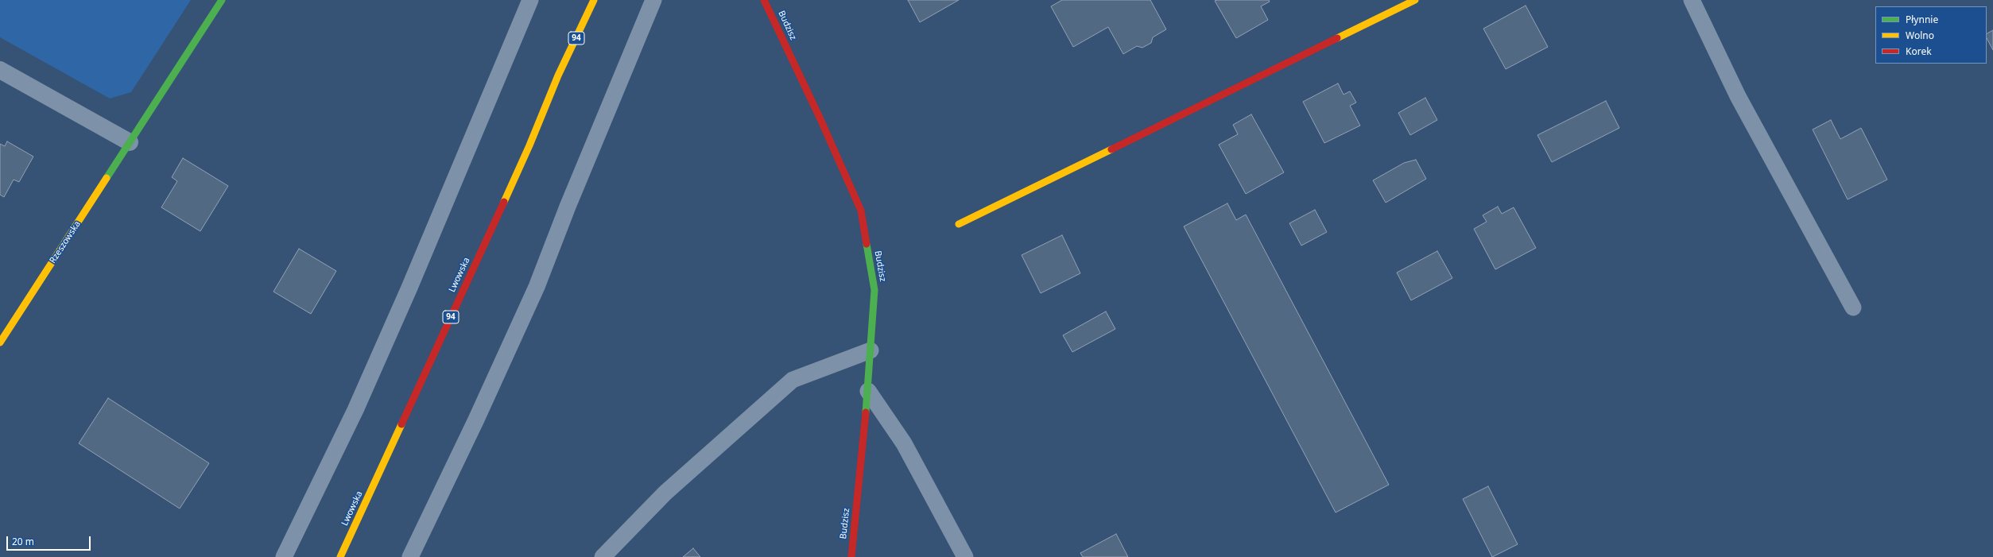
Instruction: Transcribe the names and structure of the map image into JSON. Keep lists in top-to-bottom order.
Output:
{
  "streets": {
    "street": [
      "Budzisz",
      "94",
      "Rzeszowska",
      "Lwowska"
    ]
  },
  "crossings": [
    ["94", "Lwowska"]
  ],
  "legend": ["Płynnie", "Wolno", "Korek"],
  "scale_bar": "20 m"
}
